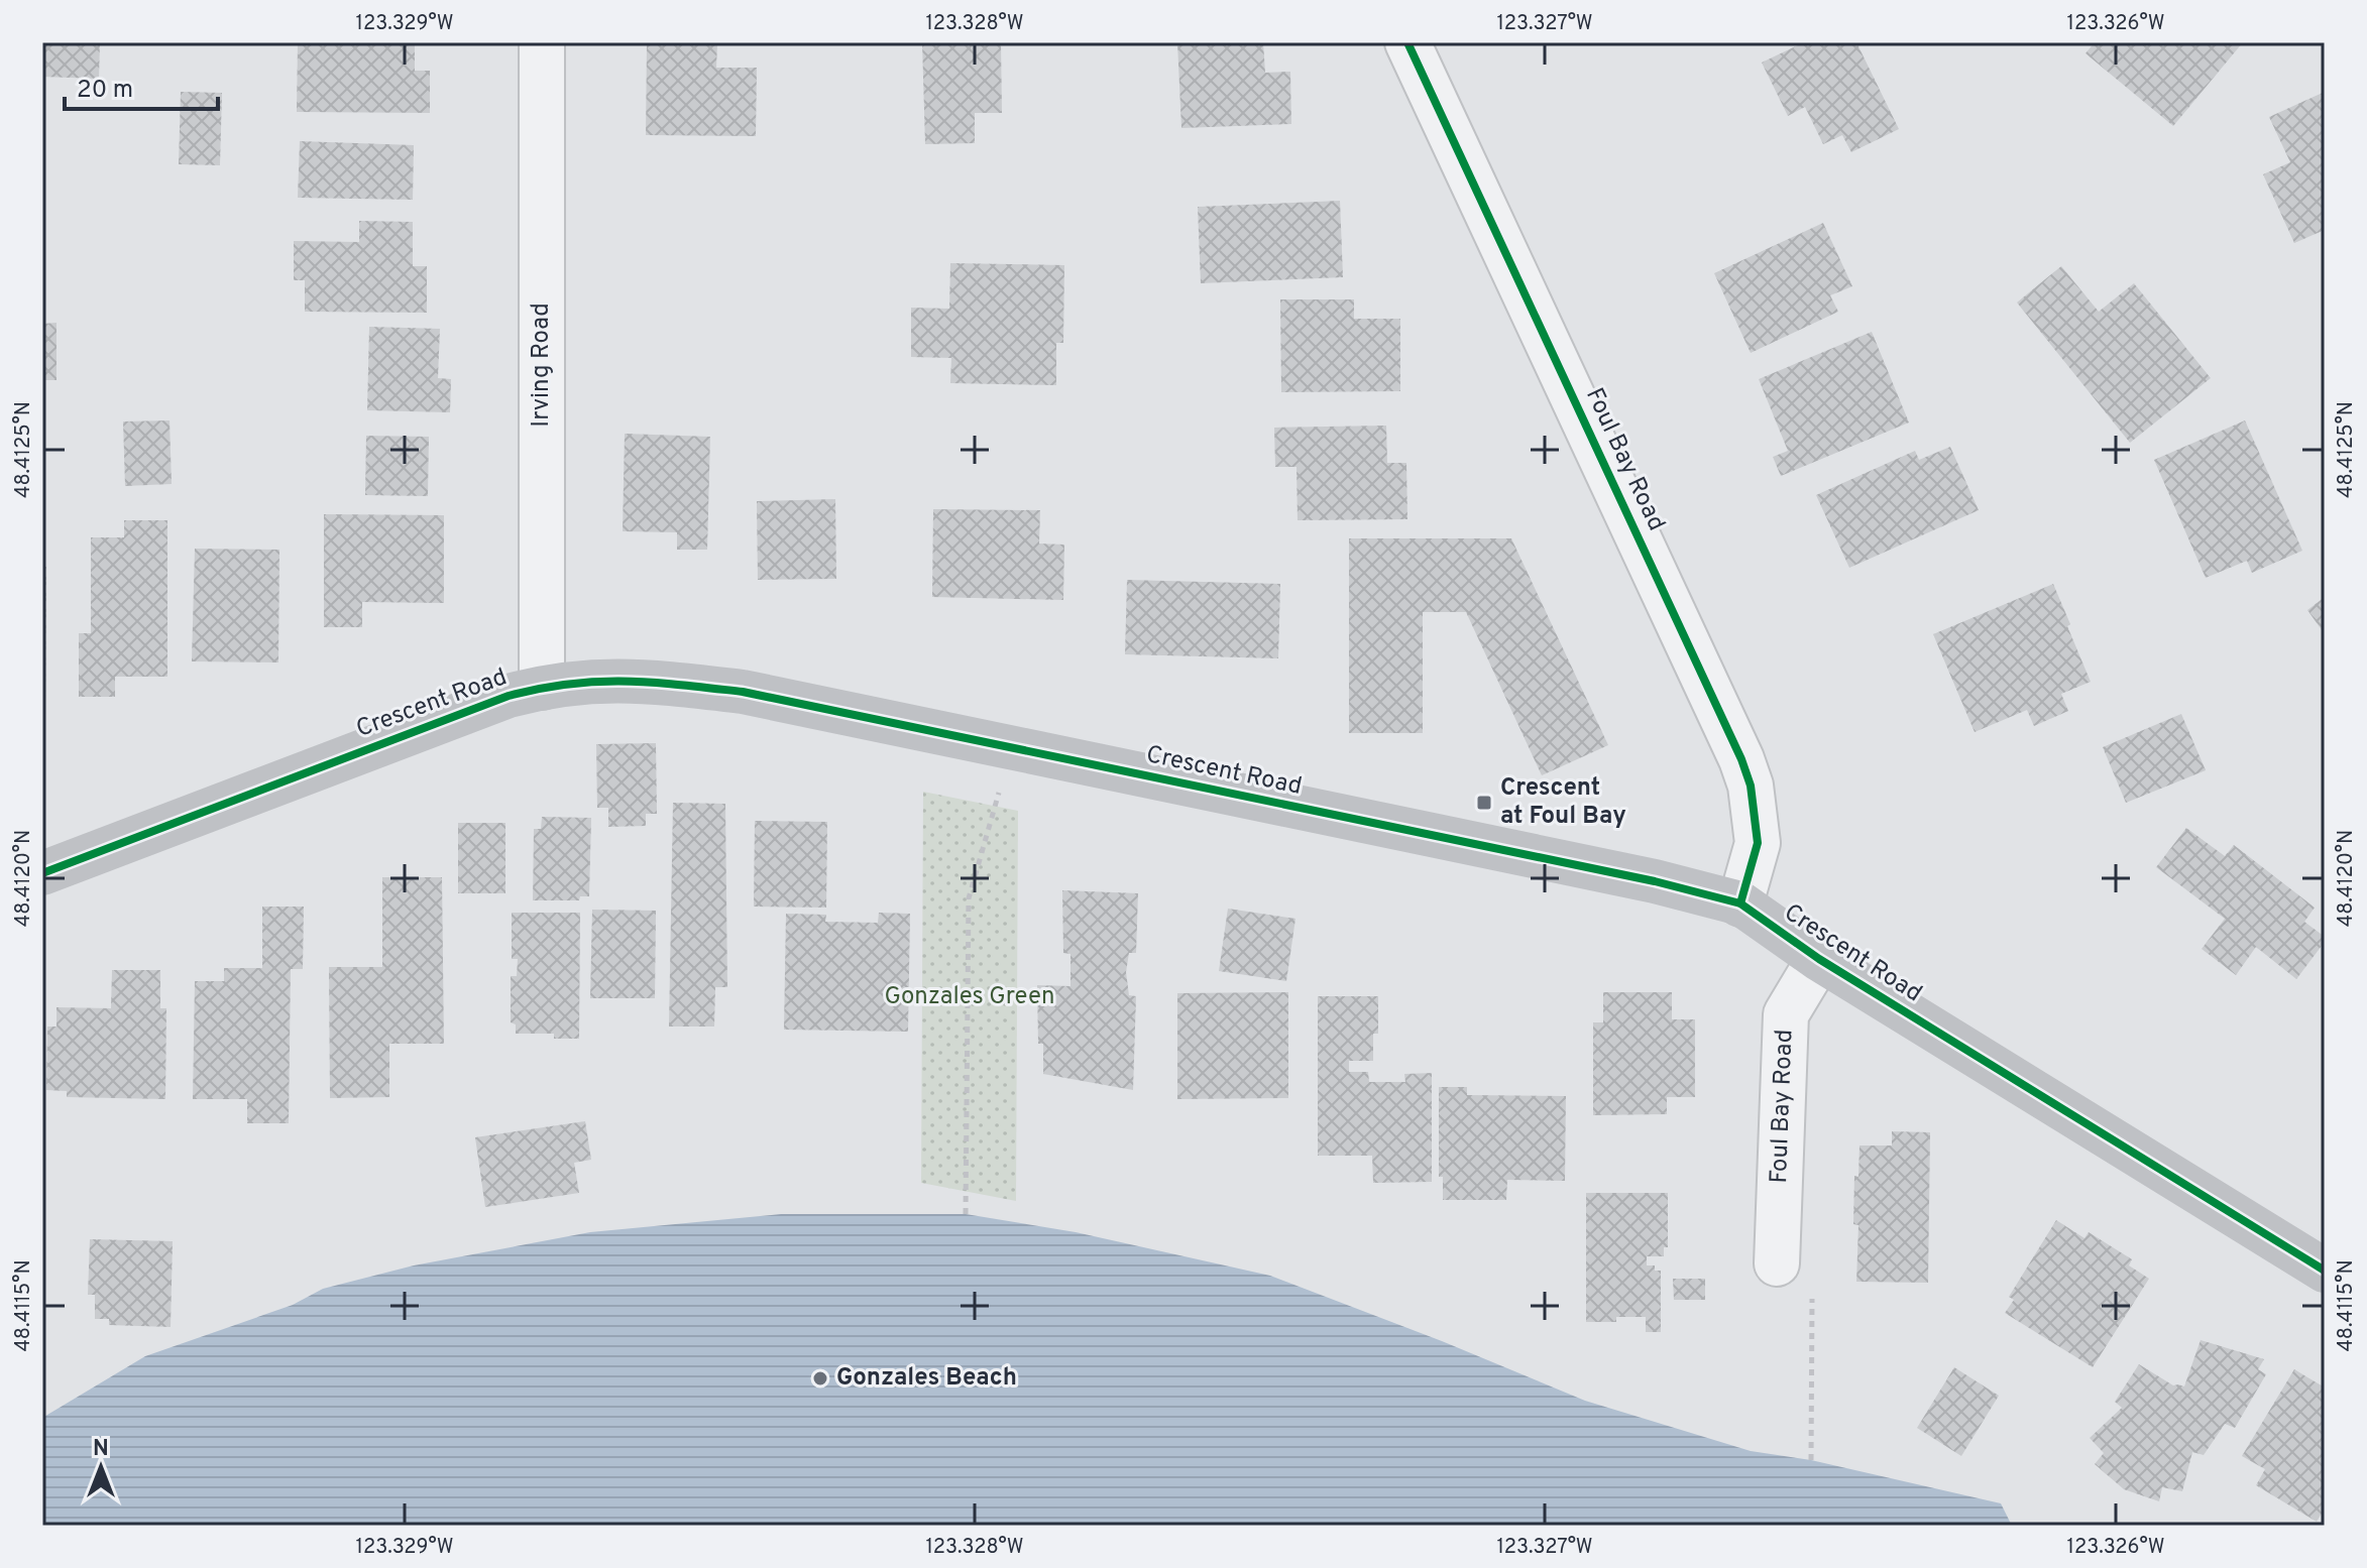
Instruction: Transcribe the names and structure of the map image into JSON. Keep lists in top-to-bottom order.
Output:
{
  "streets": {
    "main road": ["Crescent Road"],
    "street": ["Irving Road", "Foul Bay Road"]
  },
  "crossings": [
    ["Irving Road", "Crescent Road"],
    ["Foul Bay Road", "Crescent Road"]
  ],
  "parks": ["Gonzales Green"],
  "places": {
    "transit": ["Crescent at Foul Bay"],
    "other": ["Gonzales Beach"]
  },
  "scale_bar": "20 m",
  "north": "top",
  "coordinates": [
    "123.329°W",
    "123.328°W",
    "123.327°W",
    "123.326°W",
    "48.4125°N",
    "48.4120°N",
    "48.4115°N"
  ]
}
